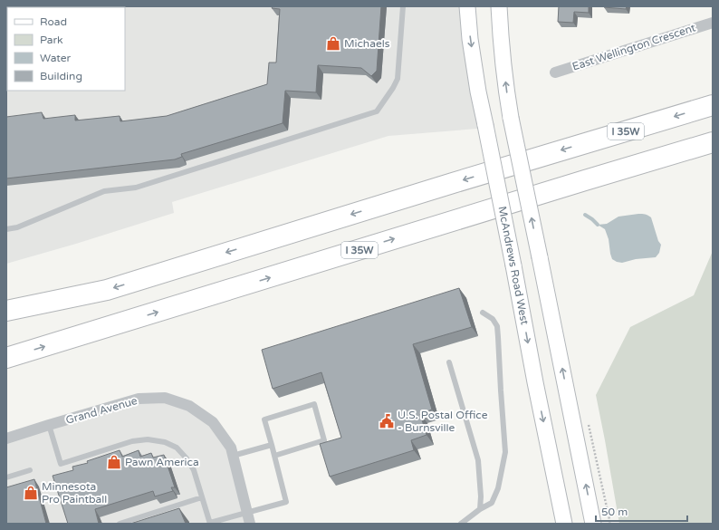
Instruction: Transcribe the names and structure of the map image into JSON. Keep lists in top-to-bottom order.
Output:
{
  "streets": {
    "highway": ["I 35W"],
    "main road": ["McAndrews Road West"],
    "street": ["East Wellington Crescent", "Grand Avenue"]
  },
  "places": {
    "shop": ["Michaels", "Pawn America", "Minnesota Pro Paintball"],
    "public building": ["U.S. Postal Office - Burnsville"]
  },
  "legend": [
    "Road",
    "Park",
    "Water",
    "Building"
  ],
  "scale_bar": "50 m"
}
